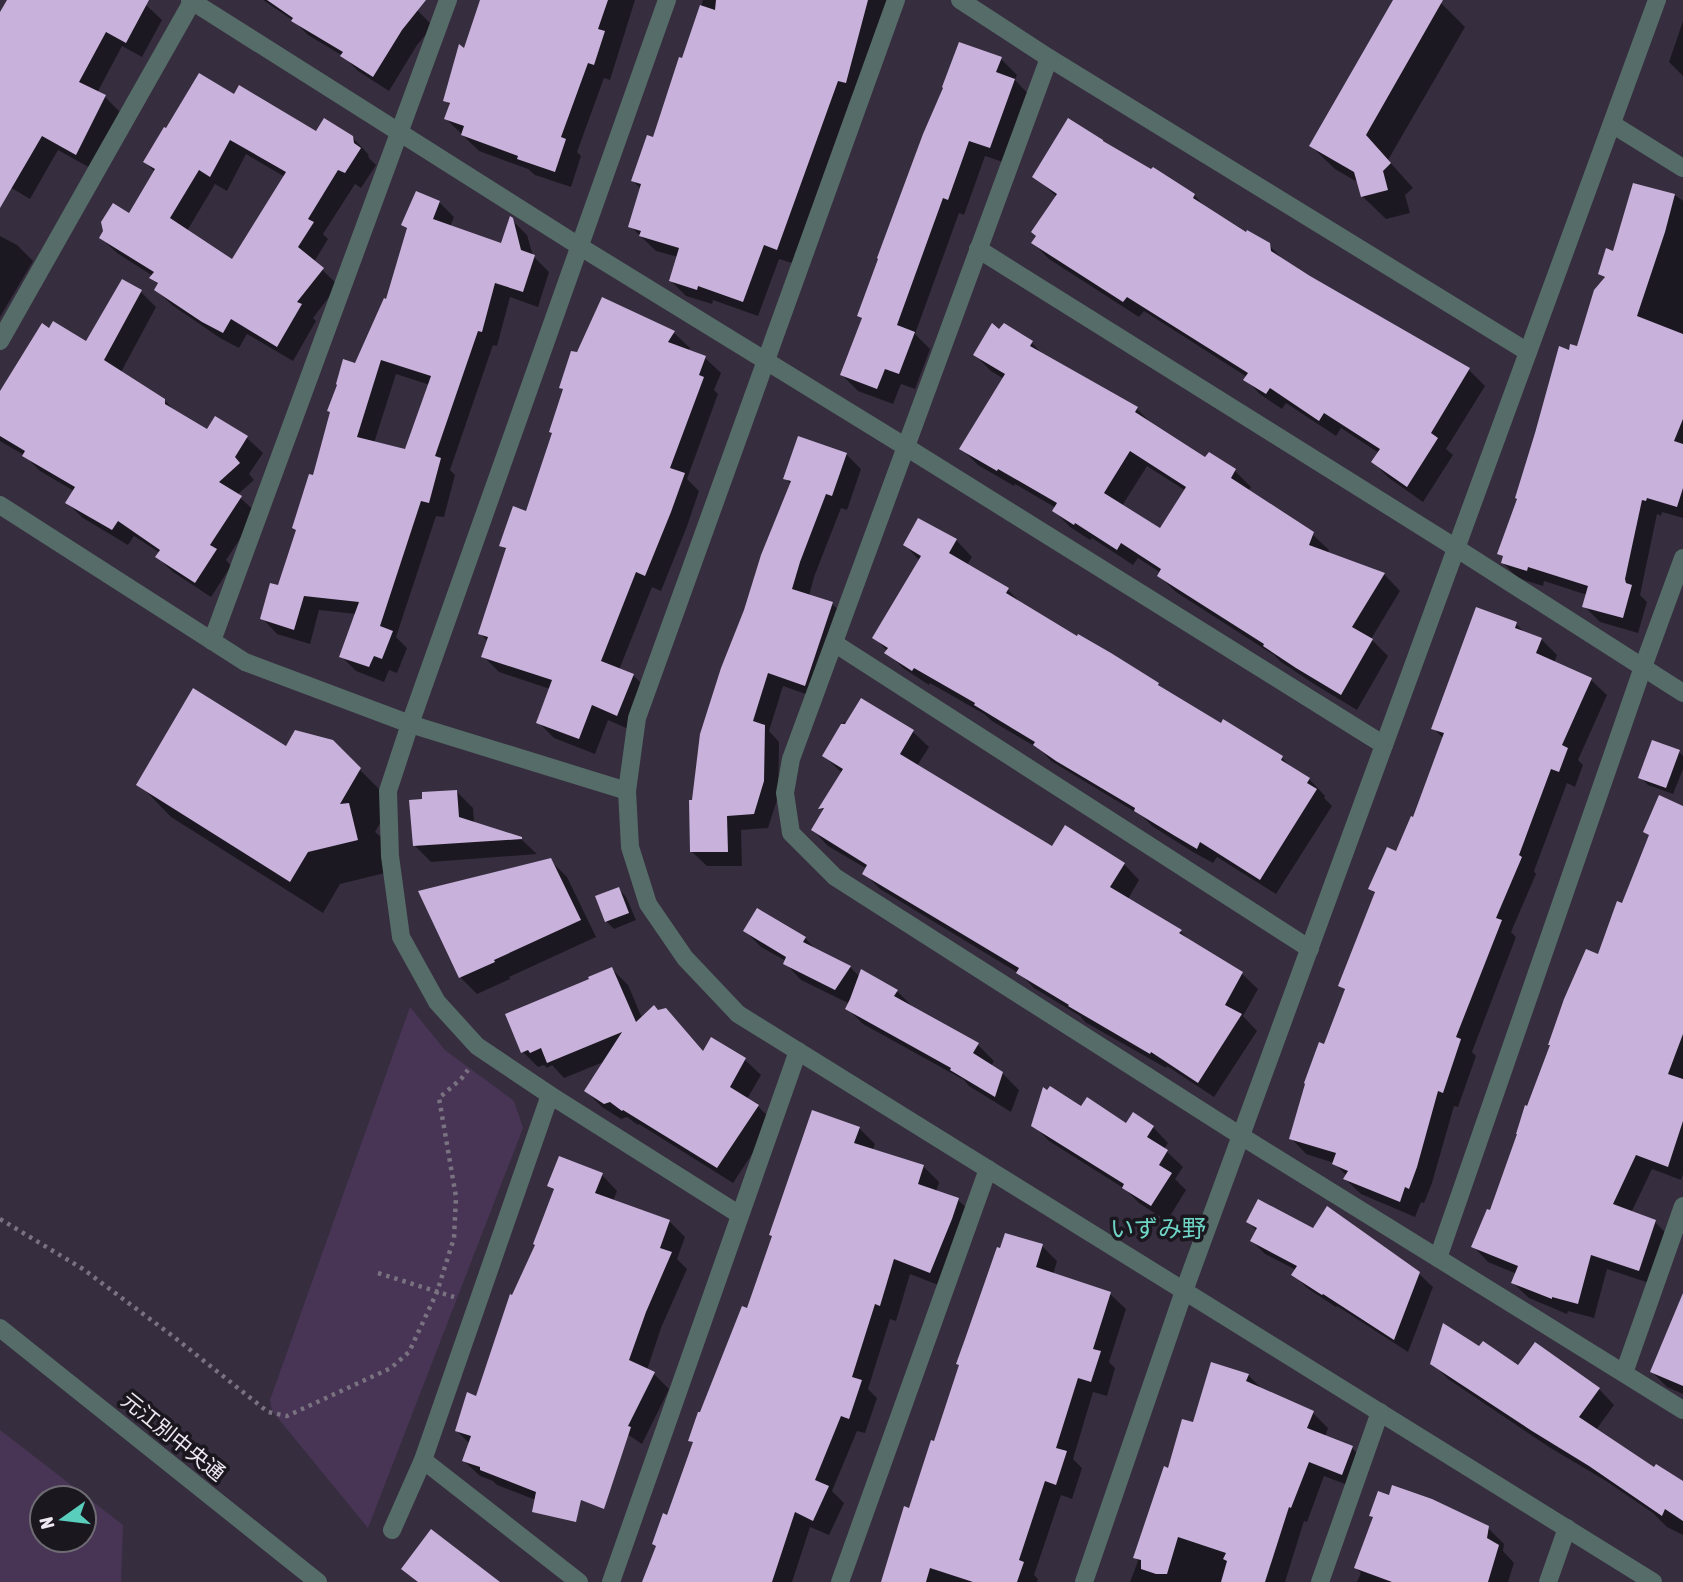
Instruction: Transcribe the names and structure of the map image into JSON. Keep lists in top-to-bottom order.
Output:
{
  "streets": {
    "street": ["元江別中央通"]
  },
  "districts": ["いずみ野"],
  "north": "left"
}
